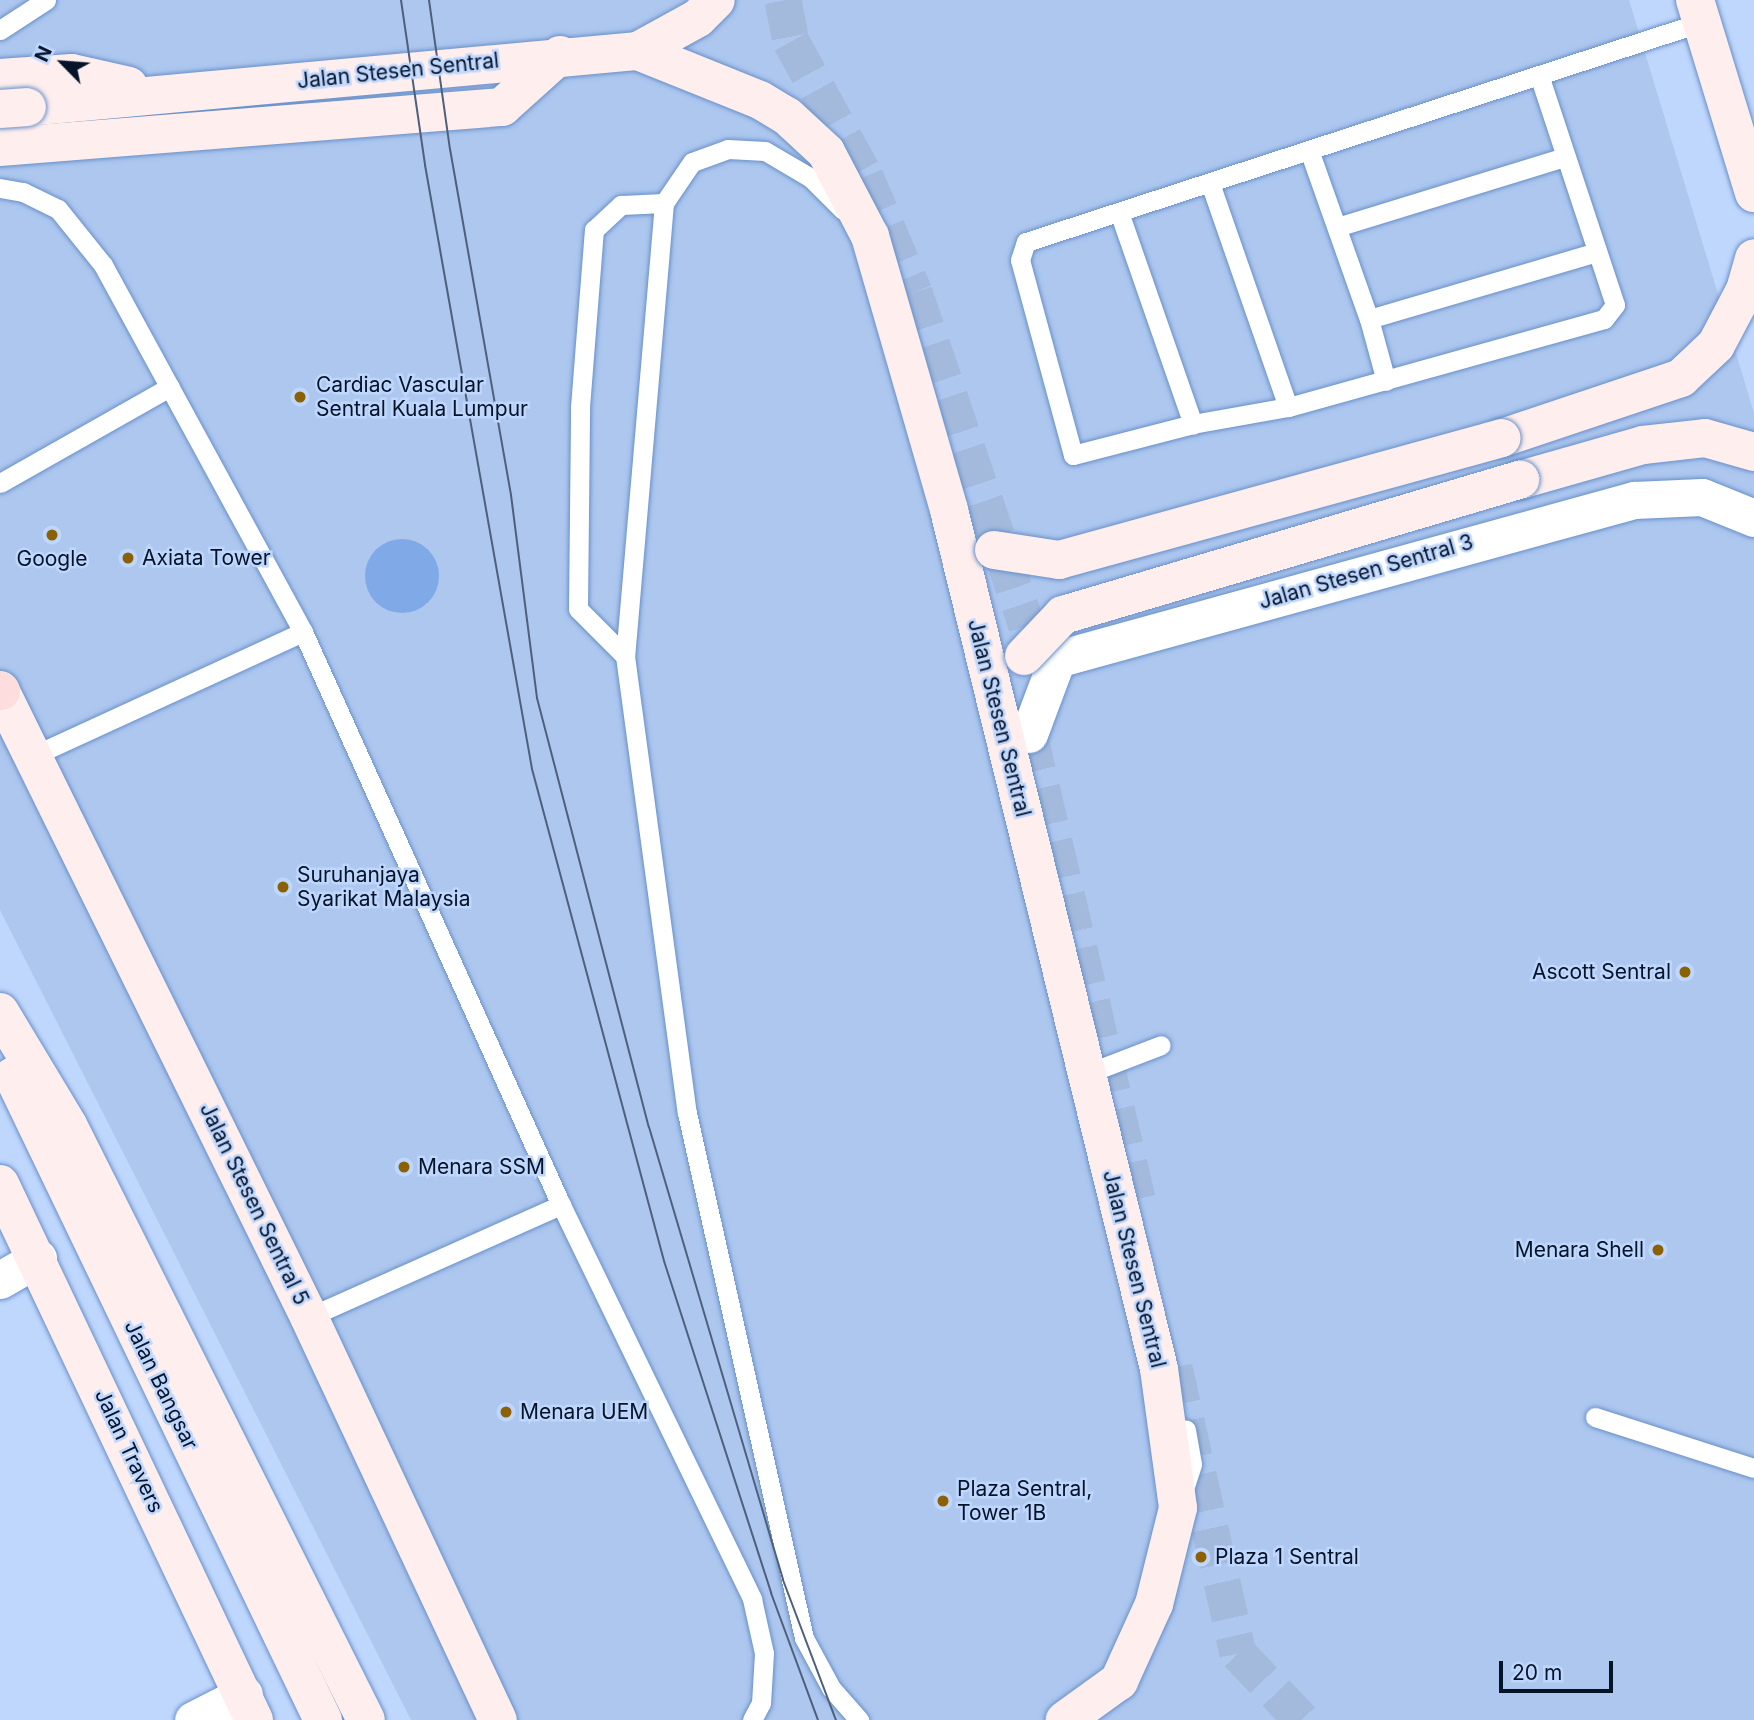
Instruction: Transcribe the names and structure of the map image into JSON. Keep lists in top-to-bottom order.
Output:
{
  "streets": {
    "street": [
      "Jalan Stesen Sentral",
      "Jalan Stesen Sentral 3",
      "Jalan Stesen Sentral 5",
      "Jalan Bangsar",
      "Jalan Travers"
    ]
  },
  "crossings": [
    ["Jalan Stesen Sentral", "Jalan Stesen Sentral 3"]
  ],
  "places": [
    "Cardiac Vascular Sentral Kuala Lumpur",
    "Google",
    "Axiata Tower",
    "Suruhanjaya Syarikat Malaysia",
    "Ascott Sentral",
    "Menara SSM",
    "Menara Shell",
    "Menara UEM",
    "Plaza Sentral, Tower 1B",
    "Plaza 1 Sentral"
  ],
  "scale_bar": "20 m",
  "north": "top left"
}
